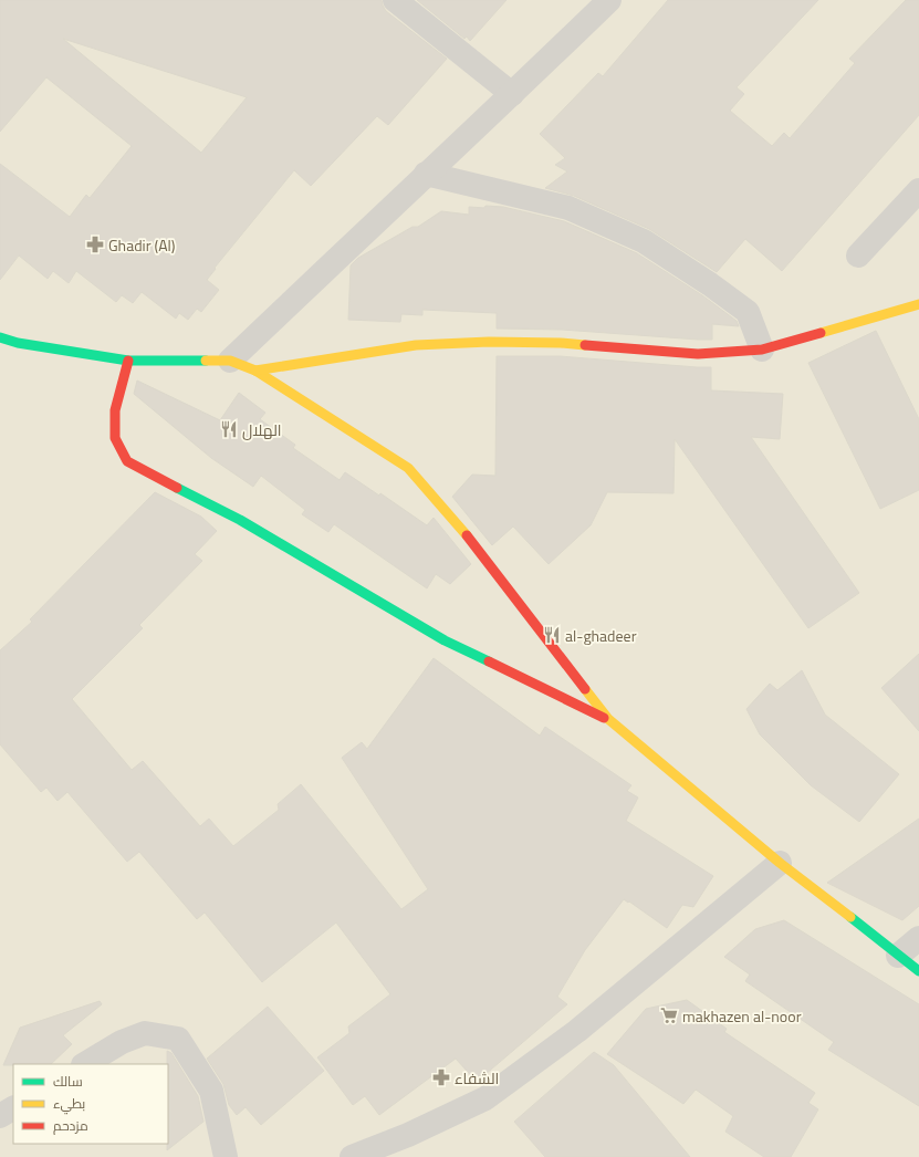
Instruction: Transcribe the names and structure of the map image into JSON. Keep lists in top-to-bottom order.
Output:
{
  "places": {
    "pharmacy": ["Ghadir (Al)", "الشفاء"],
    "restaurant": ["الهلال", "al-ghadeer"],
    "supermarket": ["makhazen al-noor"]
  },
  "legend": ["سالك", "بطيء", "مزدحم"]
}
